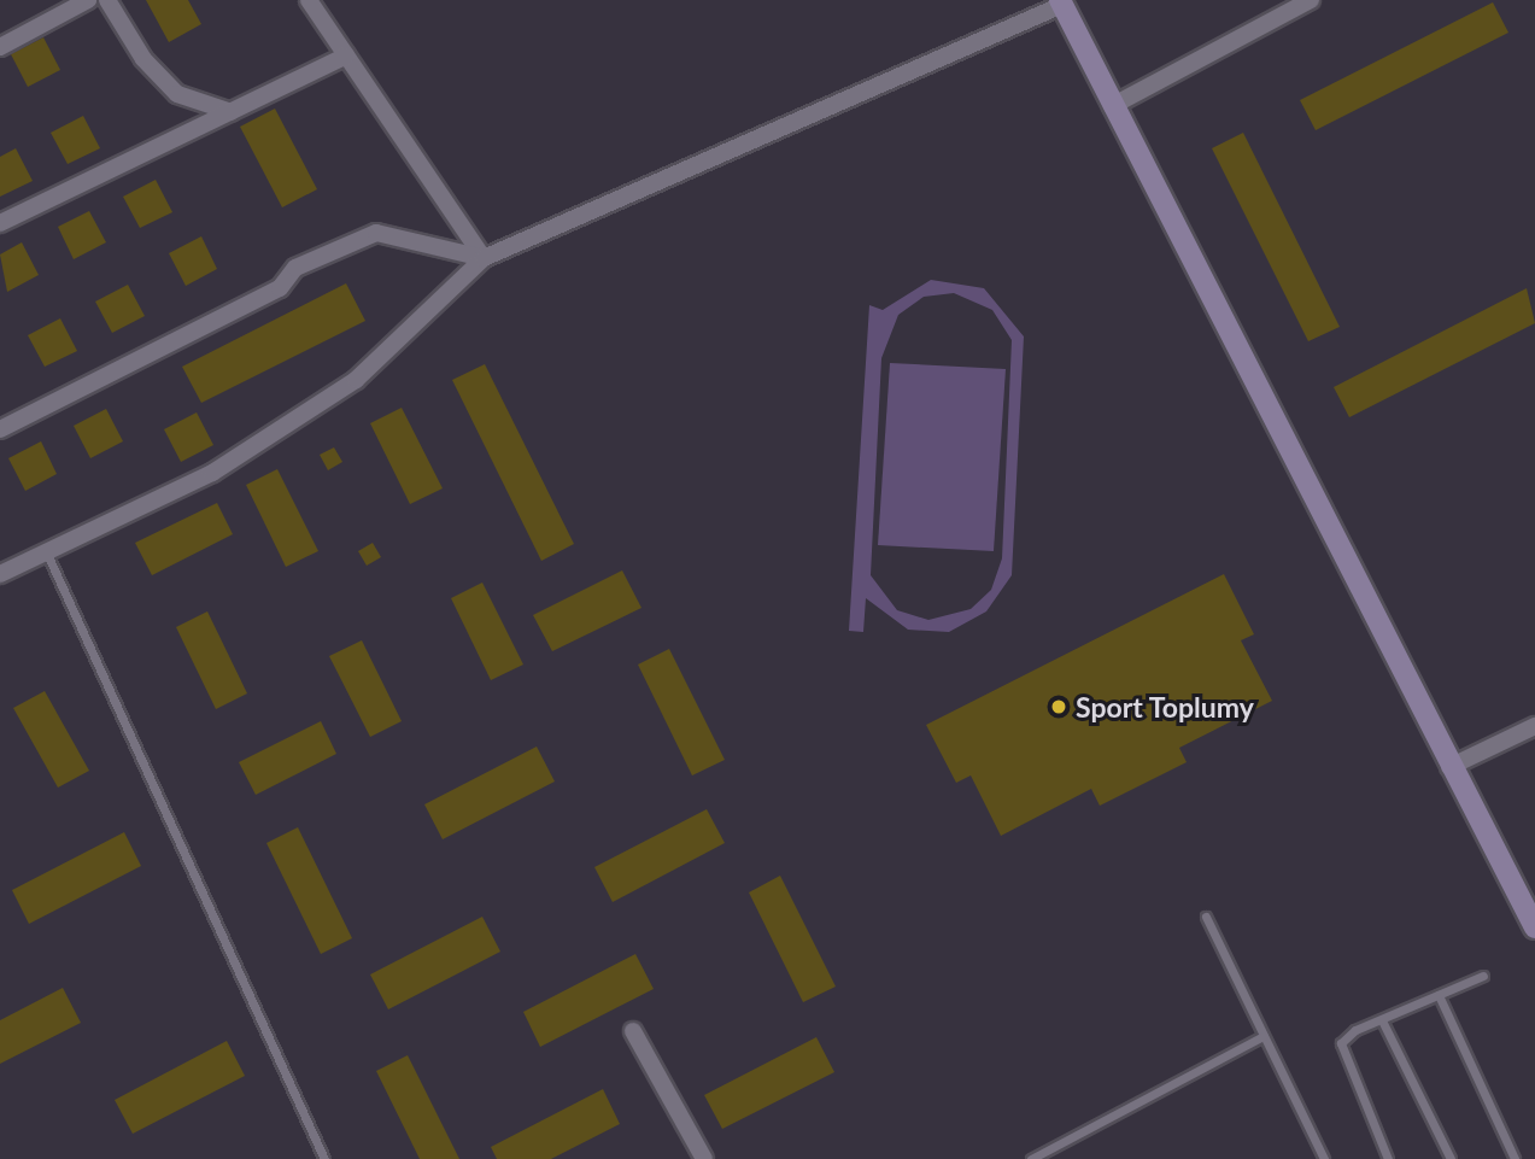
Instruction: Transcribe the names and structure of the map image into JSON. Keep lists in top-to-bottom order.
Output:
{
  "places": ["Sport Toplumy"]
}
